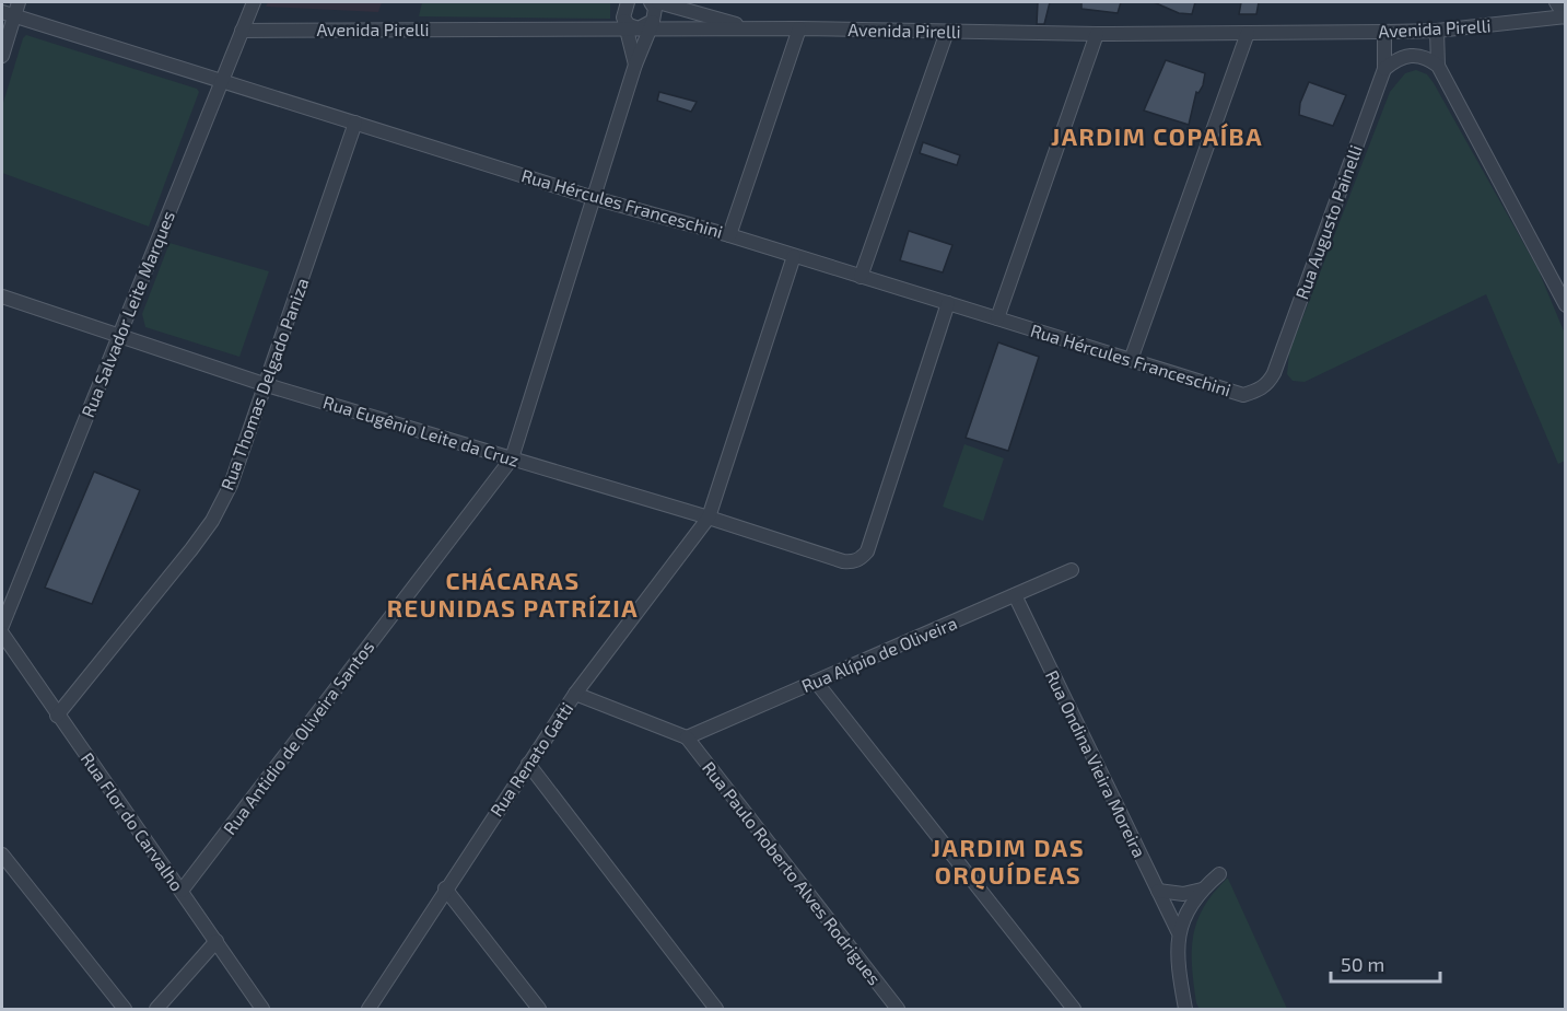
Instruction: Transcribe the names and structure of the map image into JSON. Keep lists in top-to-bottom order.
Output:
{
  "streets": {
    "street": [
      "Avenida Pirelli",
      "Rua Hércules Franceschini",
      "Rua Augusto Painelli",
      "Rua Salvador Leite Marques",
      "Rua Thomas Delgado Paniza",
      "Rua Eugênio Leite da Cruz",
      "Rua Alípio de Oliveira",
      "Rua Antidio de Oliveira Santos",
      "Rua Renato Gatti",
      "Rua Ondina Vieira Moreira",
      "Rua Flor do Carvalho",
      "Rua Paulo Roberto Alves Rodrigues"
    ]
  },
  "crossings": [
    ["Avenida Pirelli", "Rua Augusto Painelli"],
    ["Avenida Pirelli", "Rua Salvador Leite Marques"],
    ["Avenida Pirelli", "Rua Antidio de Oliveira Santos"],
    ["Rua Hércules Franceschini", "Rua Augusto Painelli"],
    ["Rua Hércules Franceschini", "Rua Salvador Leite Marques"],
    ["Rua Hércules Franceschini", "Rua Thomas Delgado Paniza"],
    ["Rua Hércules Franceschini", "Rua Eugênio Leite da Cruz"],
    ["Rua Hércules Franceschini", "Rua Antidio de Oliveira Santos"],
    ["Rua Hércules Franceschini", "Rua Renato Gatti"],
    ["Rua Salvador Leite Marques", "Rua Eugênio Leite da Cruz"],
    ["Rua Thomas Delgado Paniza", "Rua Eugênio Leite da Cruz"],
    ["Rua Thomas Delgado Paniza", "Rua Flor do Carvalho"],
    ["Rua Eugênio Leite da Cruz", "Rua Antidio de Oliveira Santos"],
    ["Rua Eugênio Leite da Cruz", "Rua Renato Gatti"],
    ["Rua Alípio de Oliveira", "Rua Ondina Vieira Moreira"],
    ["Rua Alípio de Oliveira", "Rua Paulo Roberto Alves Rodrigues"],
    ["Rua Antidio de Oliveira Santos", "Rua Flor do Carvalho"]
  ],
  "districts": ["JARDIM COPAÍBA", "CHÁCARAS REUNIDAS PATRÍZIA", "JARDIM DAS ORQUÍDEAS"],
  "scale_bar": "50 m"
}
